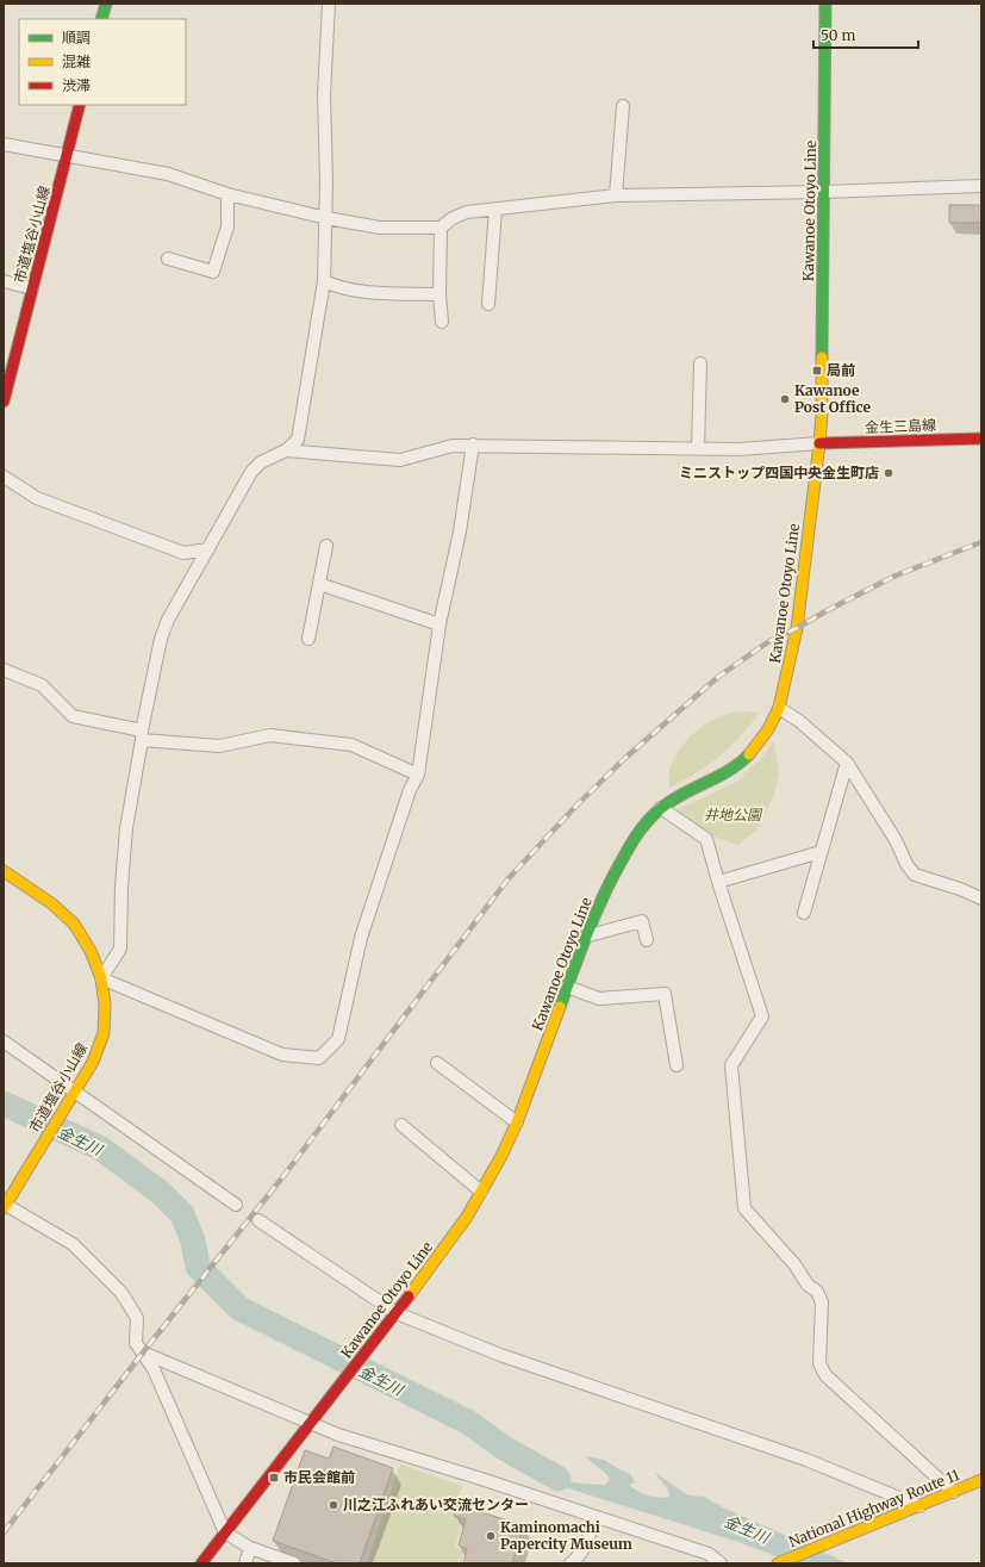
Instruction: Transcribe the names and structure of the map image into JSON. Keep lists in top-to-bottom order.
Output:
{
  "streets": {
    "main road": [
      "Kawanoe Otoyo Line",
      "市道塩谷小山線",
      "金生三島線",
      "National Highway Route 11"
    ]
  },
  "crossings": [
    ["Kawanoe Otoyo Line", "金生三島線"]
  ],
  "water": ["金生川"],
  "parks": ["井地公園"],
  "places": {
    "transit": ["局前", "市民会館前"],
    "other": [
      "Kawanoe Post Office",
      "ミニストップ四国中央金生町店",
      "川之江ふれあい交流センター",
      "Kaminomachi Papercity Museum"
    ]
  },
  "legend": ["順調", "混雑", "渋滞"],
  "scale_bar": "50 m"
}
